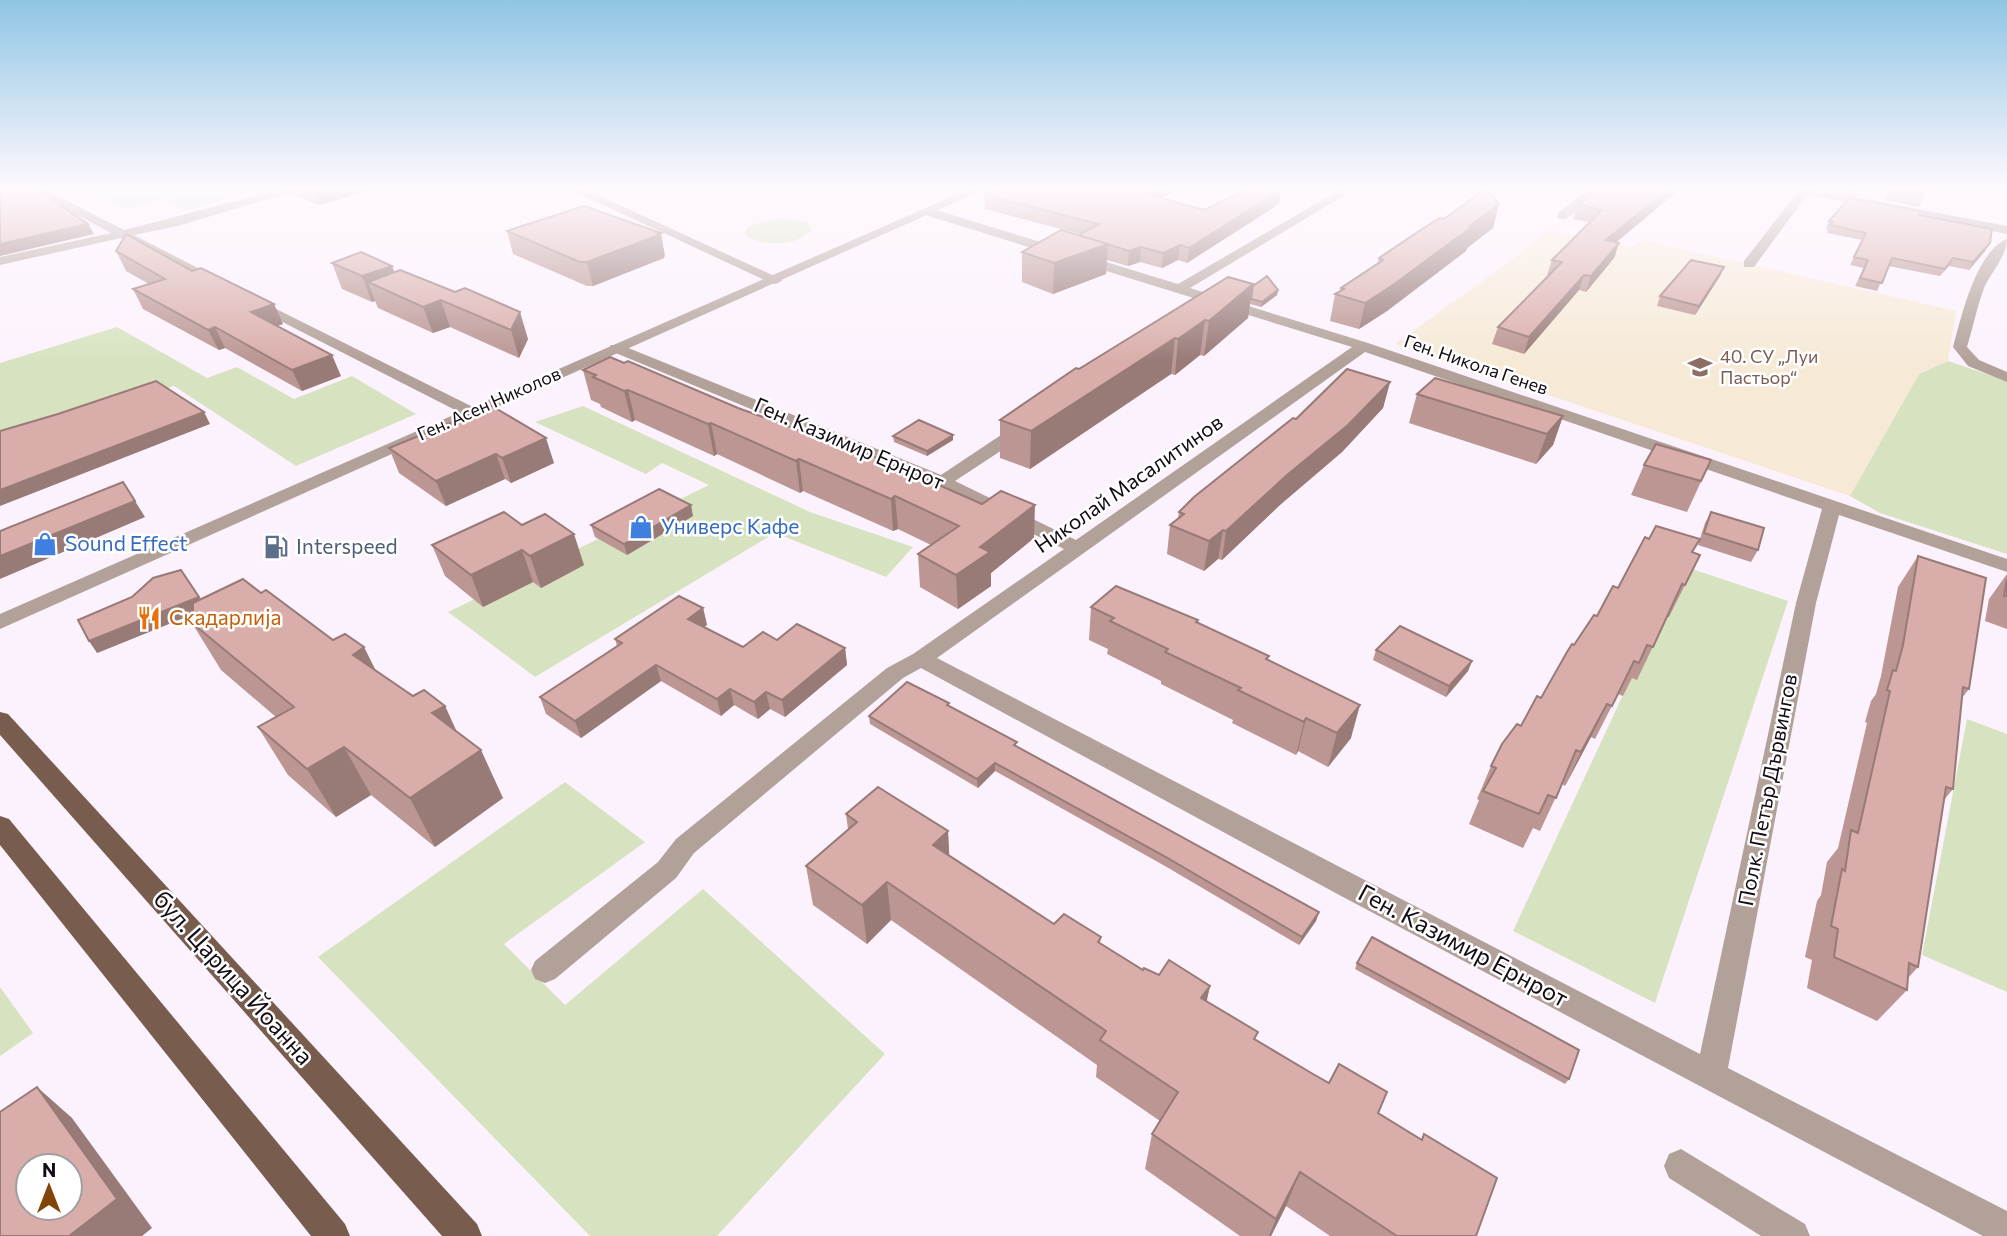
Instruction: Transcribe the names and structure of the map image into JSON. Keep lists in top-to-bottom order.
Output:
{
  "streets": {
    "main road": ["бул. Царица Йоанна"],
    "street": [
      "Ген. Никола Генев",
      "Ген. Асен Николов",
      "Ген. Казимир Ернрот",
      "Николай Масалитинов",
      "Полк. Петър Дървингов"
    ]
  },
  "crossings": [
    ["Ген. Никола Генев", "Николай Масалитинов"],
    ["Ген. Никола Генев", "Полк. Петър Дървингов"],
    ["Ген. Асен Николов", "Ген. Казимир Ернрот"],
    ["Ген. Казимир Ернрот", "Николай Масалитинов"],
    ["Ген. Казимир Ернрот", "Полк. Петър Дървингов"]
  ],
  "places": {
    "school or university": ["40. СУ „Луи Пастьор“"],
    "shop": ["Универс Кафе", "Sound Effect"],
    "fuel station": ["Interspeed"],
    "restaurant": ["Скадарлиjа"]
  },
  "north": "top"
}
